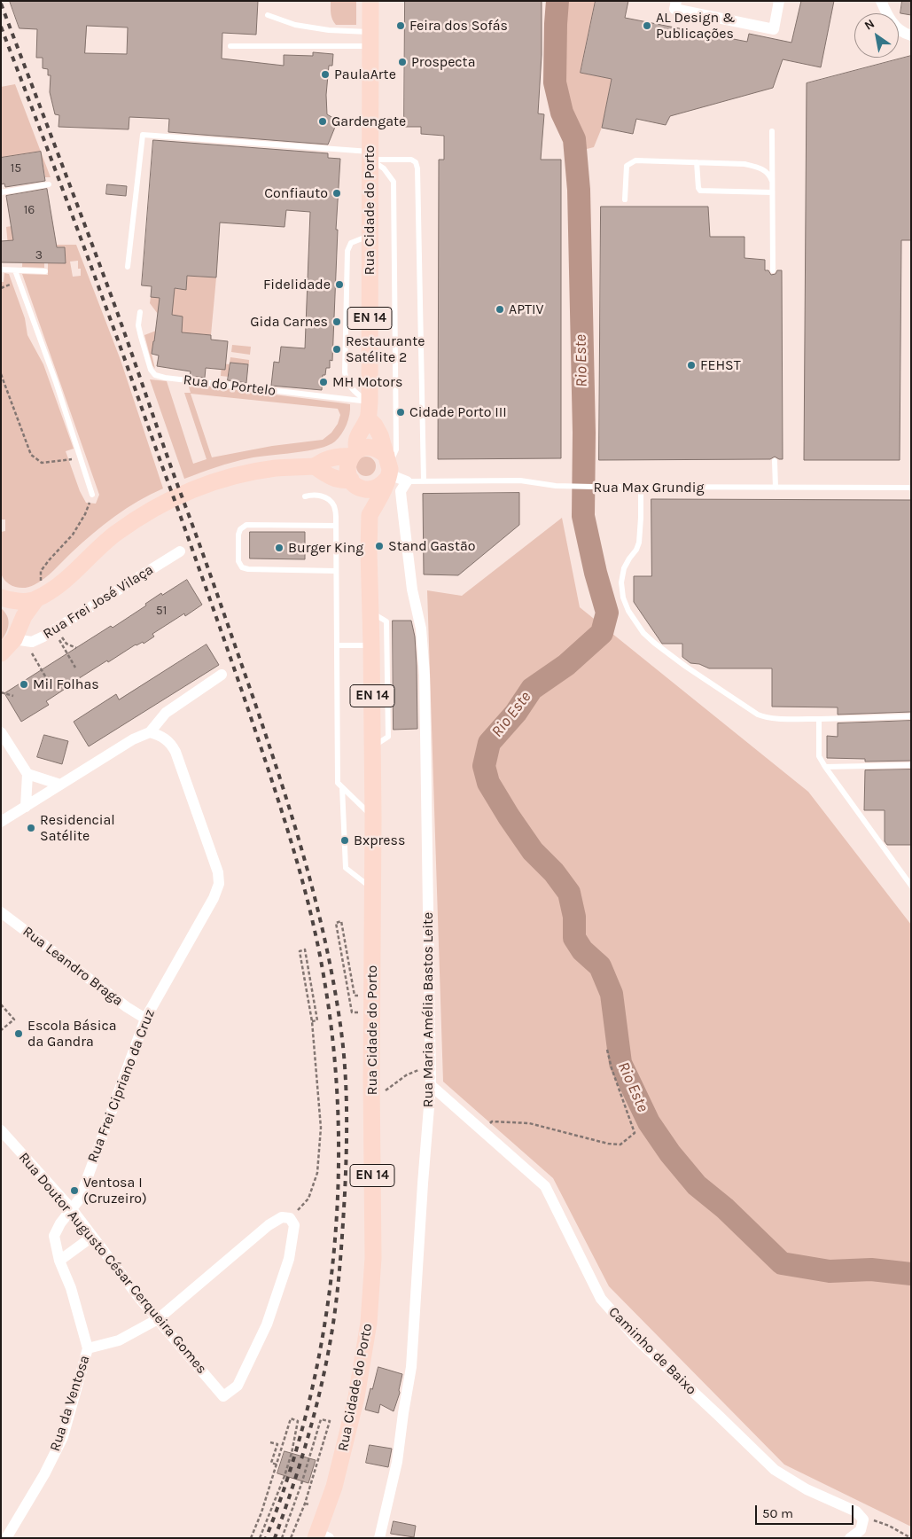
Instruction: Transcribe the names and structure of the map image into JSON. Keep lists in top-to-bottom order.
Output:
{
  "streets": {
    "main road": ["Rua Cidade do Porto", "EN 14", "Rua Frei José Vilaça"],
    "street": [
      "Rua Max Grundig",
      "Rua Leandro Braga",
      "Rua Maria Amélia Bastos Leite",
      "Rua Frei Cipriano da Cruz",
      "Rua Doutor Augusto César Cerqueira Gomes",
      "Caminho de Baixo",
      "Rua da Ventosa"
    ],
    "lane": ["Rua do Portelo"]
  },
  "crossings": [
    ["Rua Cidade do Porto", "Rua do Portelo"],
    ["Rua Cidade do Porto", "Rua Max Grundig"],
    ["Rua Cidade do Porto", "Rua Frei José Vilaça"],
    ["Rua Max Grundig", "Rua Frei José Vilaça"],
    ["Rua Max Grundig", "Rua Maria Amélia Bastos Leite"],
    ["Rua Leandro Braga", "Rua Frei Cipriano da Cruz"],
    ["Rua Maria Amélia Bastos Leite", "Caminho de Baixo"],
    ["Rua Frei Cipriano da Cruz", "Rua Doutor Augusto César Cerqueira Gomes"],
    ["Rua Frei Cipriano da Cruz", "Rua da Ventosa"]
  ],
  "water": ["Rio Este"],
  "places": [
    "Feira dos Sofás",
    "AL Design & Publicações",
    "Prospecta",
    "PaulaArte",
    "Gardengate",
    "Confiauto",
    "Fidelidade",
    "APTIV",
    "Gida Carnes",
    "Restaurante Satélite 2",
    "FEHST",
    "MH Motors",
    "Cidade Porto III",
    "Stand Gastāo",
    "Burger King",
    "Mil Folhas",
    "Residencial Satélite",
    "Bxpress",
    "Escola Básica da Gandra",
    "Ventosa I (Cruzeiro)"
  ],
  "house_numbers": [
    "15",
    "16",
    "3",
    "51"
  ],
  "scale_bar": "50 m",
  "north": "top left"
}
